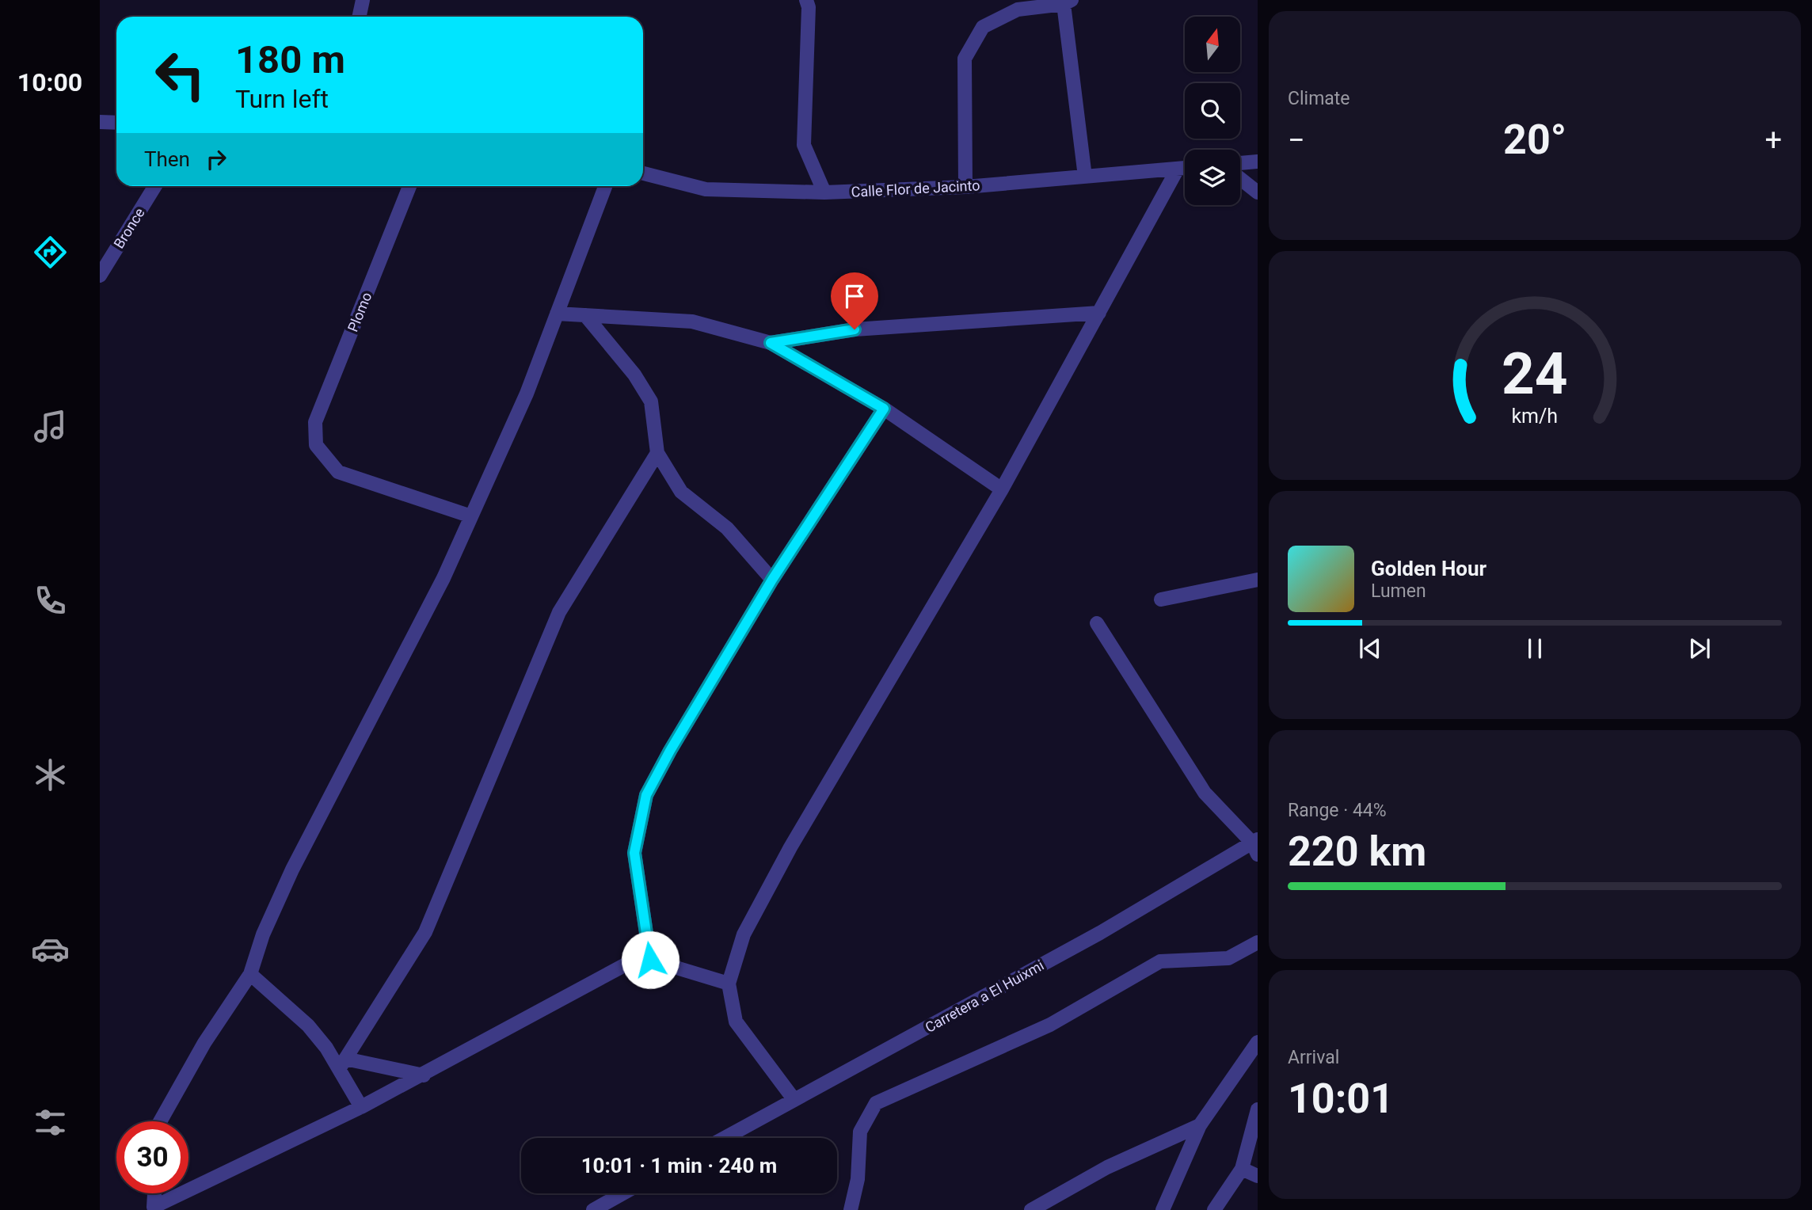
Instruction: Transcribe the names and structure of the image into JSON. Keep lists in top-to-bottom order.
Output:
{
  "streets": {
    "street": [
      "Calle Flor de Jacinto",
      "Bronce",
      "Plomo",
      "Carretera a El Huixmi"
    ]
  },
  "north": "top",
  "page": {
    "tabs": "10:00",
    "tile": [
      "Climate",
      ["Range · 44%", "220 km"],
      ["Arrival", "10:01"]
    ],
    "turn": ["180 m", "Turn left"],
    "heat": ["−", "20°", "+"],
    "then": "Then",
    "song": ["Golden Hour", "Lumen"],
    "limit": "30",
    "trip": "10:01 · 1 min · 240 m",
    "gauge": ["24", "km/h"]
  }
}
